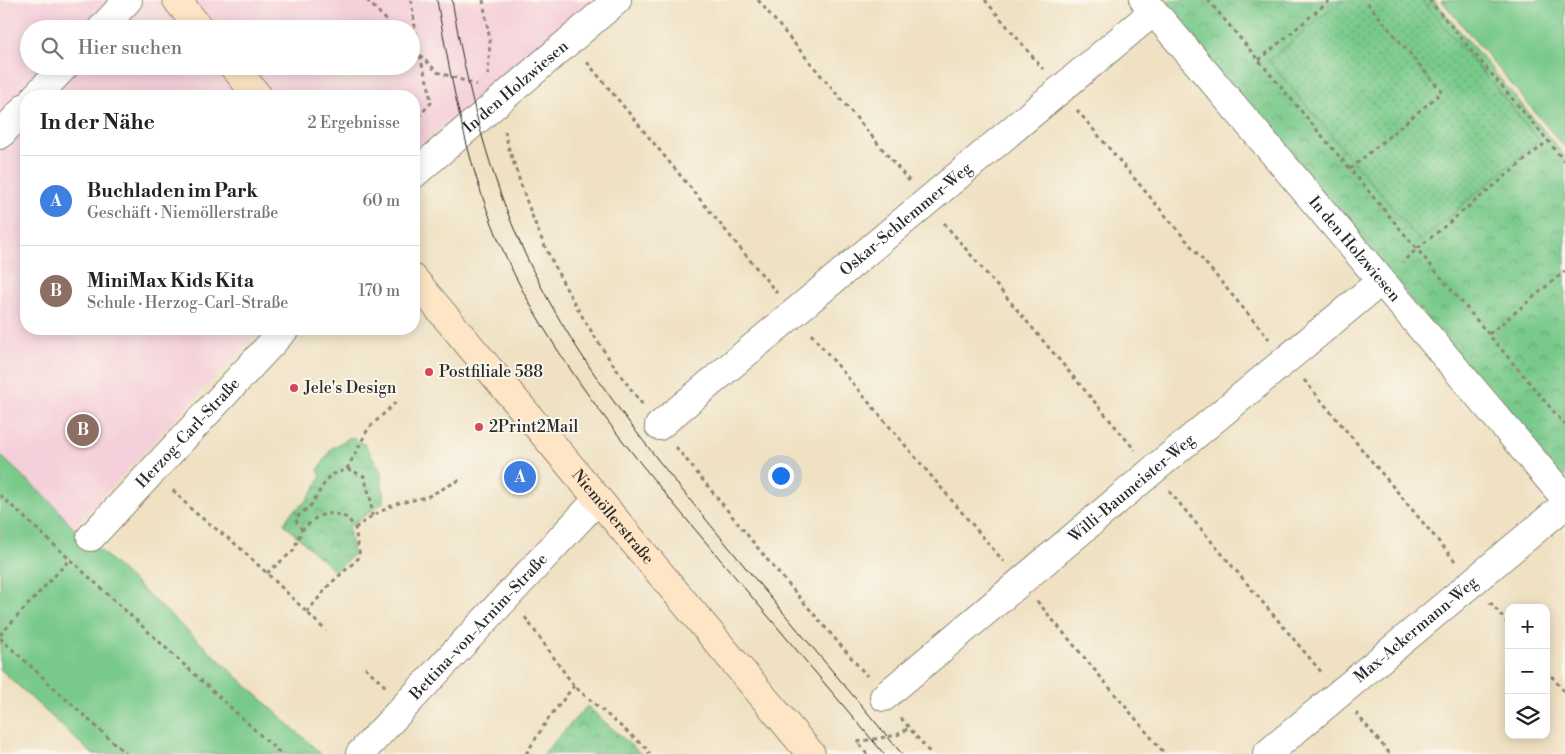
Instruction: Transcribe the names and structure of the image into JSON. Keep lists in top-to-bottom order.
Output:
{
  "streets": {
    "main road": ["Niemöllerstraße"],
    "street": [
      "In den Holzwiesen",
      "Oskar-Schlemmer-Weg",
      "Herzog-Carl-Straße",
      "Willi-Baumeister-Weg",
      "Bettina-von-Arnim-Straße",
      "Max-Ackermann-Weg"
    ]
  },
  "crossings": [
    ["In den Holzwiesen", "Oskar-Schlemmer-Weg"],
    ["In den Holzwiesen", "Willi-Baumeister-Weg"],
    ["Niemöllerstraße", "Bettina-von-Arnim-Straße"]
  ],
  "places": ["Postfiliale 588", "Jele's Design", "2Print2Mail"],
  "page": {
    "search": "Hier suchen",
    "heading": ["In der Nähe", "2 Ergebnisse"],
    "list": [
      {
        "mark": "A",
        "name": "Buchladen im Park",
        "note": "Geschäft · Niemöllerstraße",
        "value": "60 m"
      },
      {
        "mark": "B",
        "name": "MiniMax Kids Kita",
        "note": "Schule · Herzog-Carl-Straße",
        "value": "170 m"
      }
    ],
    "pins": ["B", "A"],
    "map_buttons": ["+", "−"]
  }
}
